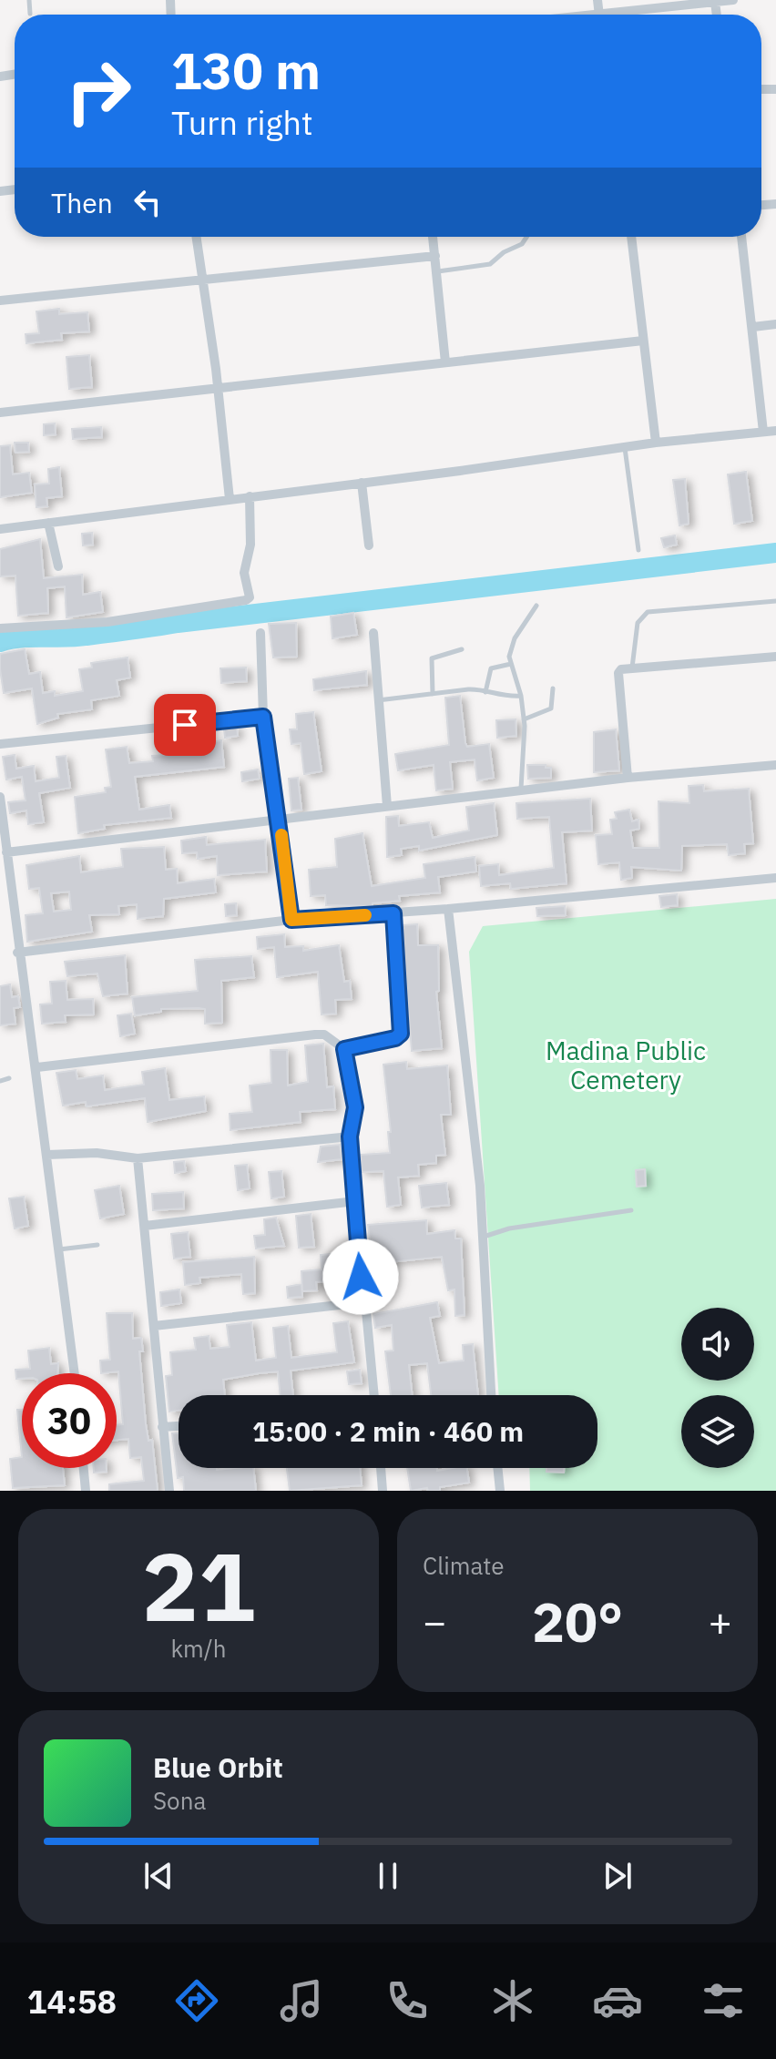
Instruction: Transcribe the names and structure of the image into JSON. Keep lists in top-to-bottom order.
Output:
{
  "parks": ["Madina Public Cemetery"],
  "page": {
    "turn": ["130 m", "Turn right"],
    "then": "Then",
    "limit": "30",
    "trip": "15:00 · 2 min · 460 m",
    "tile": [
      ["21", "km/h"],
      "Climate"
    ],
    "heat": ["−", "20°", "+"],
    "song": ["Blue Orbit", "Sona"],
    "tabs": "14:58"
  }
}
